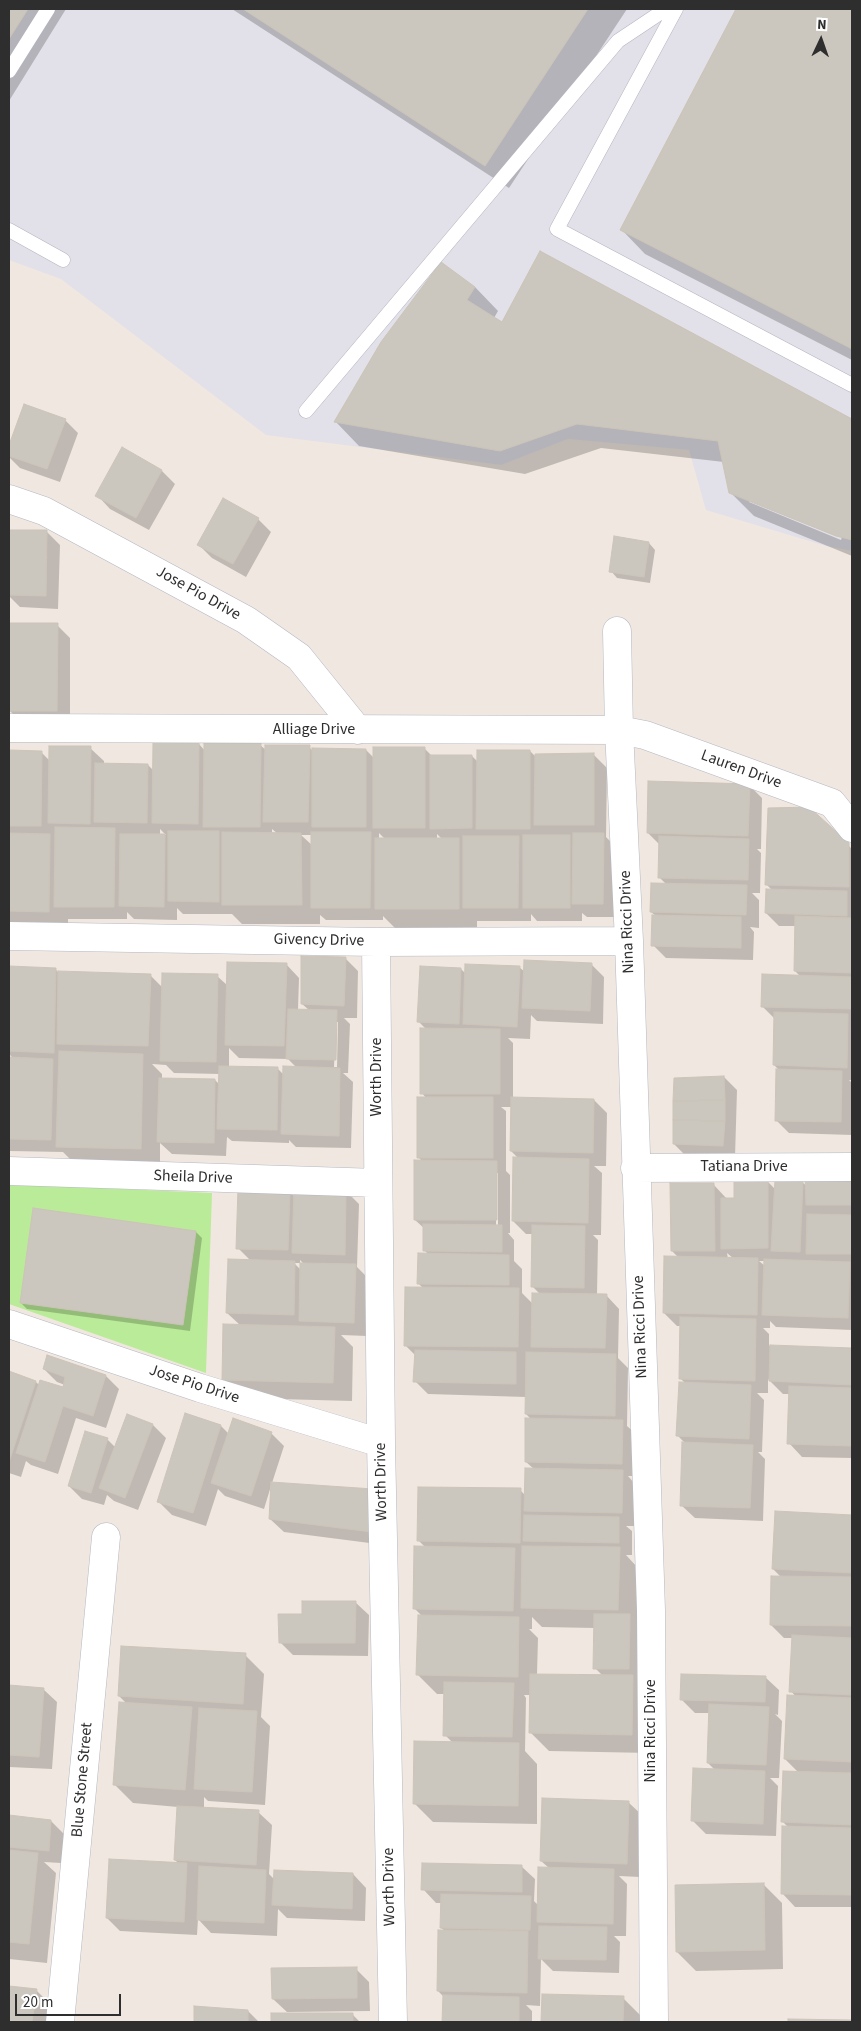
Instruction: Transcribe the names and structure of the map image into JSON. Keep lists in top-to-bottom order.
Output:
{
  "streets": {
    "street": [
      "Jose Pio Drive",
      "Alliage Drive",
      "Lauren Drive",
      "Nina Ricci Drive",
      "Givency Drive",
      "Worth Drive",
      "Tatiana Drive",
      "Sheila Drive",
      "Blue Stone Street"
    ]
  },
  "crossings": [
    ["Jose Pio Drive", "Alliage Drive"],
    ["Jose Pio Drive", "Worth Drive"],
    ["Alliage Drive", "Lauren Drive"],
    ["Alliage Drive", "Nina Ricci Drive"],
    ["Lauren Drive", "Nina Ricci Drive"],
    ["Nina Ricci Drive", "Givency Drive"],
    ["Nina Ricci Drive", "Tatiana Drive"],
    ["Givency Drive", "Worth Drive"],
    ["Worth Drive", "Sheila Drive"]
  ],
  "scale_bar": "20 m",
  "north": "top"
}
